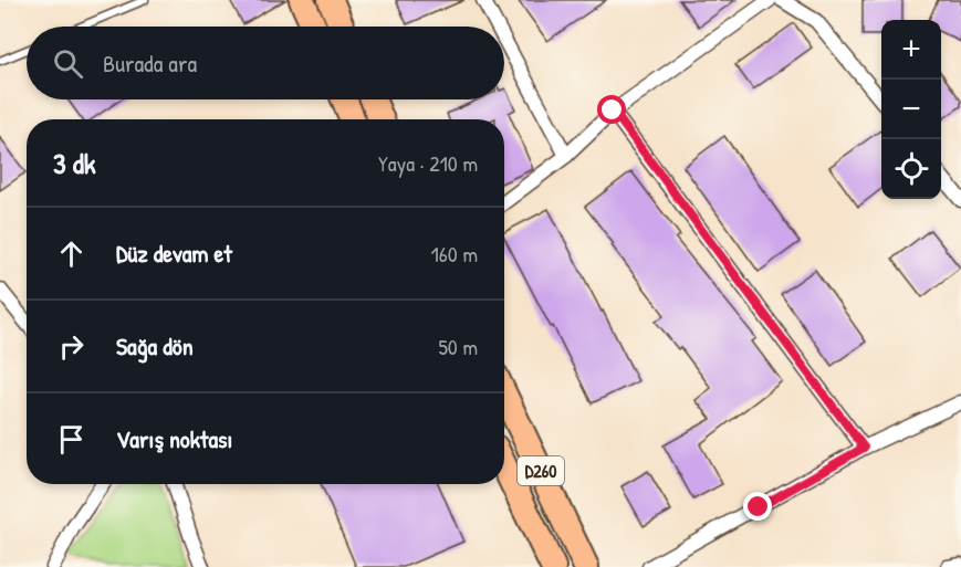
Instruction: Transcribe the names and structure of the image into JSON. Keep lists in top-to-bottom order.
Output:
{
  "streets": {
    "highway": ["D260"]
  },
  "page": {
    "map_buttons": ["+", "−"],
    "search": "Burada ara",
    "heading": ["3 dk", "Yaya · 210 m"],
    "list": [
      ["Düz devam et", "160 m"],
      ["Sağa dön", "50 m"],
      "Varış noktası"
    ]
  }
}
